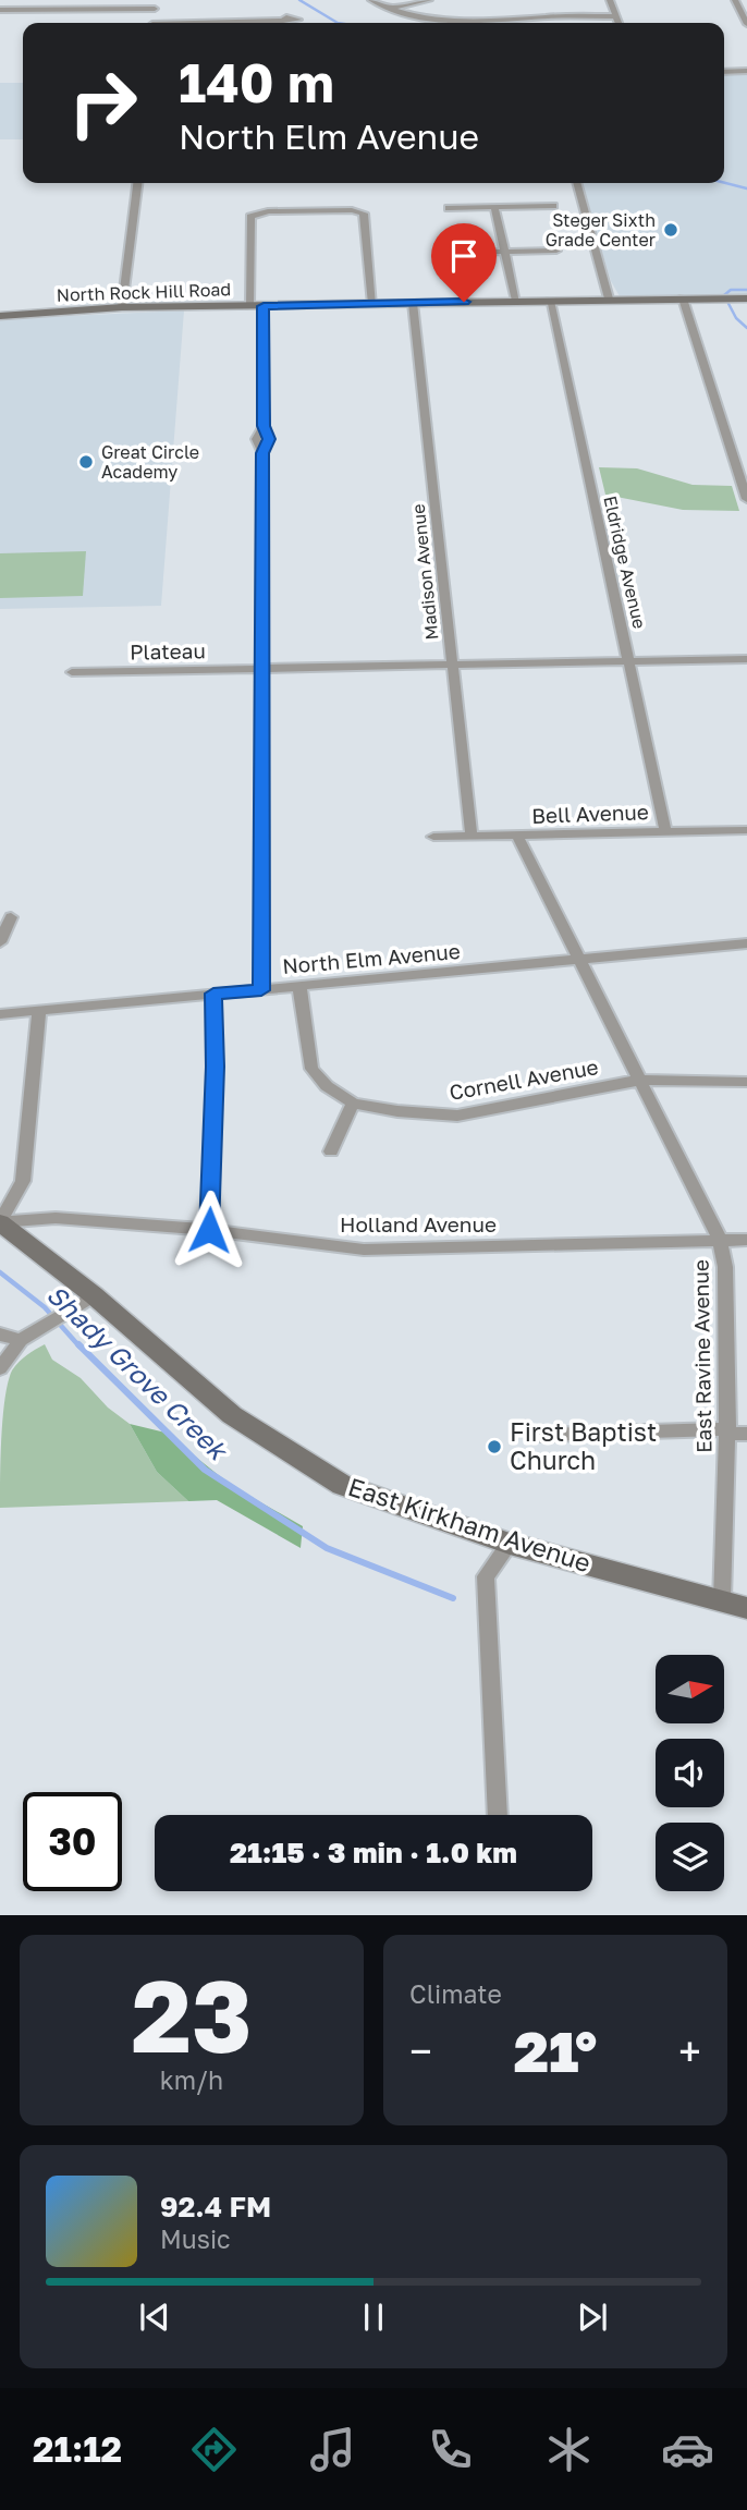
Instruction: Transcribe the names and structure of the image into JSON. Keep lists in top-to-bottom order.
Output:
{
  "streets": {
    "street": [
      "North Rock Hill Road",
      "Eldridge Avenue",
      "Madison Avenue",
      "Plateau",
      "Bell Avenue",
      "North Elm Avenue",
      "Cornell Avenue",
      "Holland Avenue",
      "East Ravine Avenue",
      "East Kirkham Avenue"
    ]
  },
  "crossings": [
    ["North Rock Hill Road", "Eldridge Avenue"],
    ["North Rock Hill Road", "Madison Avenue"],
    ["Eldridge Avenue", "Plateau"],
    ["Eldridge Avenue", "Bell Avenue"],
    ["Madison Avenue", "Plateau"],
    ["Madison Avenue", "Bell Avenue"],
    ["Bell Avenue", "East Ravine Avenue"],
    ["North Elm Avenue", "Cornell Avenue"],
    ["North Elm Avenue", "East Ravine Avenue"],
    ["Cornell Avenue", "East Ravine Avenue"],
    ["Holland Avenue", "East Ravine Avenue"],
    ["Holland Avenue", "East Kirkham Avenue"],
    ["East Ravine Avenue", "East Kirkham Avenue"]
  ],
  "water": ["Shady Grove Creek"],
  "places": ["Steger Sixth Grade Center", "Great Circle Academy", "First Baptist Church"],
  "north": "right",
  "page": {
    "turn": ["140 m", "North Elm Avenue"],
    "limit": "30",
    "trip": "21:15 · 3 min · 1.0 km",
    "tile": [
      ["23", "km/h"],
      "Climate"
    ],
    "heat": ["−", "21°", "+"],
    "song": ["92.4 FM", "Music"],
    "tabs": "21:12"
  }
}
